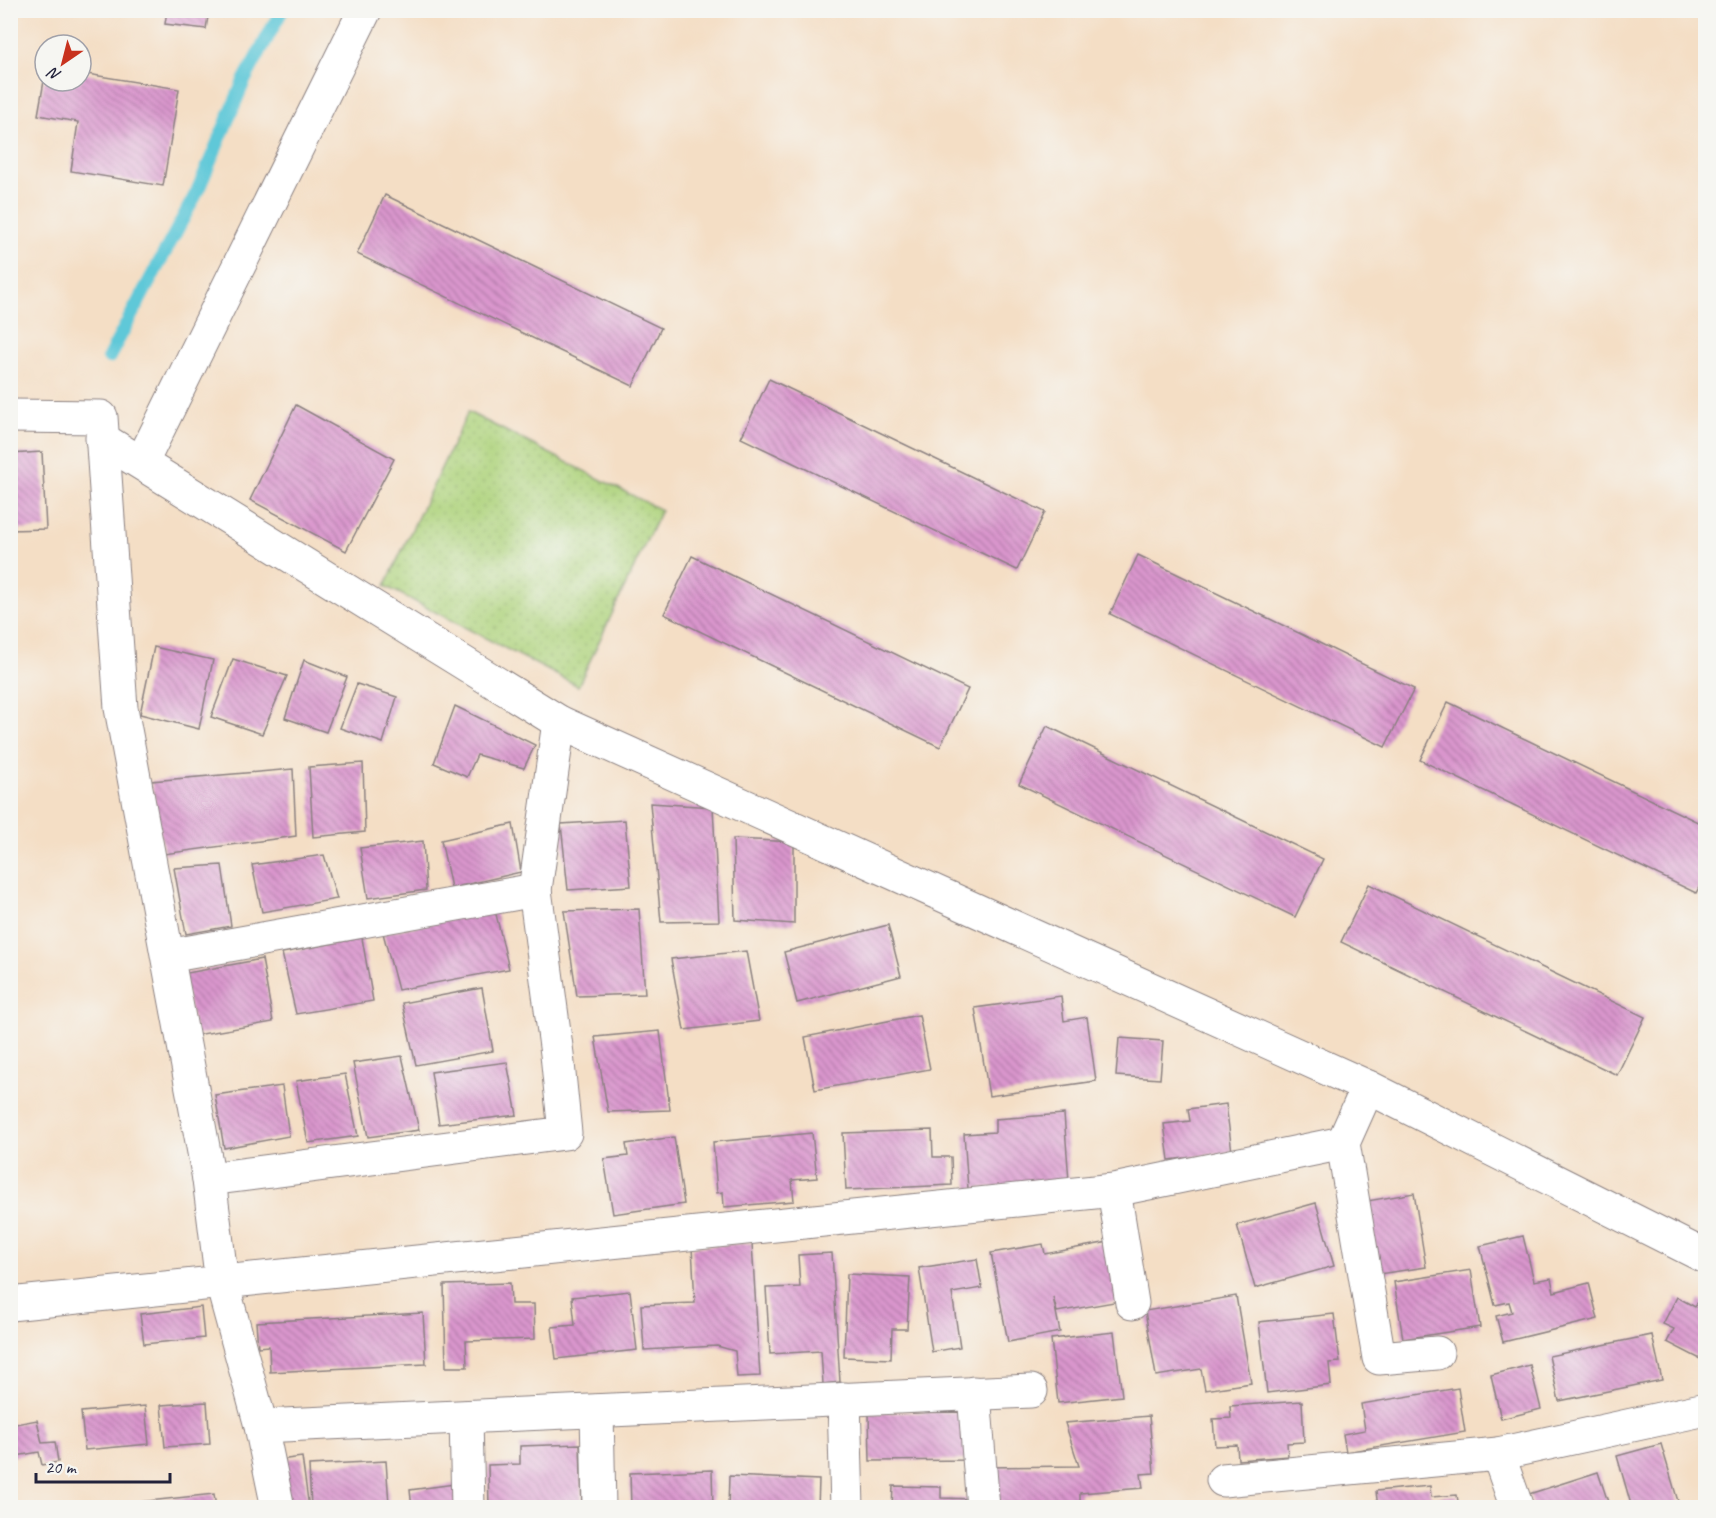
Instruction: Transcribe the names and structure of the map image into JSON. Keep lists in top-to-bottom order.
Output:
{
  "scale_bar": "20 m",
  "north": "bottom left"
}
